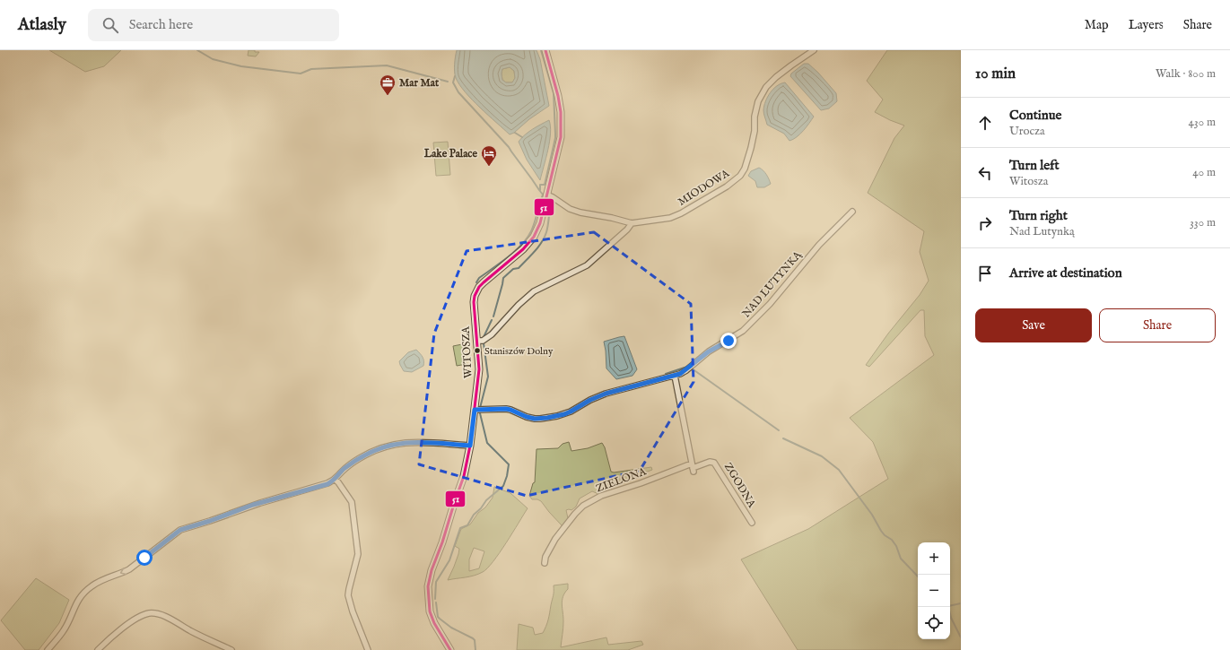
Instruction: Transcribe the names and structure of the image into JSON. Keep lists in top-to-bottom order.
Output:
{
  "streets": {
    "street": [
      "MIODOWA",
      "NAD LUTYNKĄ",
      "WITOSZA",
      "ZIELONA",
      "ZGODNA"
    ]
  },
  "crossings": [
    ["MIODOWA", "WITOSZA"],
    ["NAD LUTYNKĄ", "WITOSZA"],
    ["ZIELONA", "ZGODNA"]
  ],
  "places": {
    "office": ["Mar Mat"],
    "hotel": ["Lake Palace"],
    "other": ["Staniszów Dolny"]
  },
  "lines": ["transit line 51"],
  "page": {
    "header": "Atlasly",
    "search": "Search here",
    "nav": ["Map", "Layers", "Share"],
    "heading": ["10 min", "Walk · 800 m"],
    "list": [
      ["Continue", "Urocza", "430 m"],
      ["Turn left", "Witosza", "40 m"],
      ["Turn right", "Nad Lutynką", "330 m"],
      "Arrive at destination"
    ],
    "buttons": ["Save", "Share"],
    "map_buttons": ["+", "−"]
  }
}
